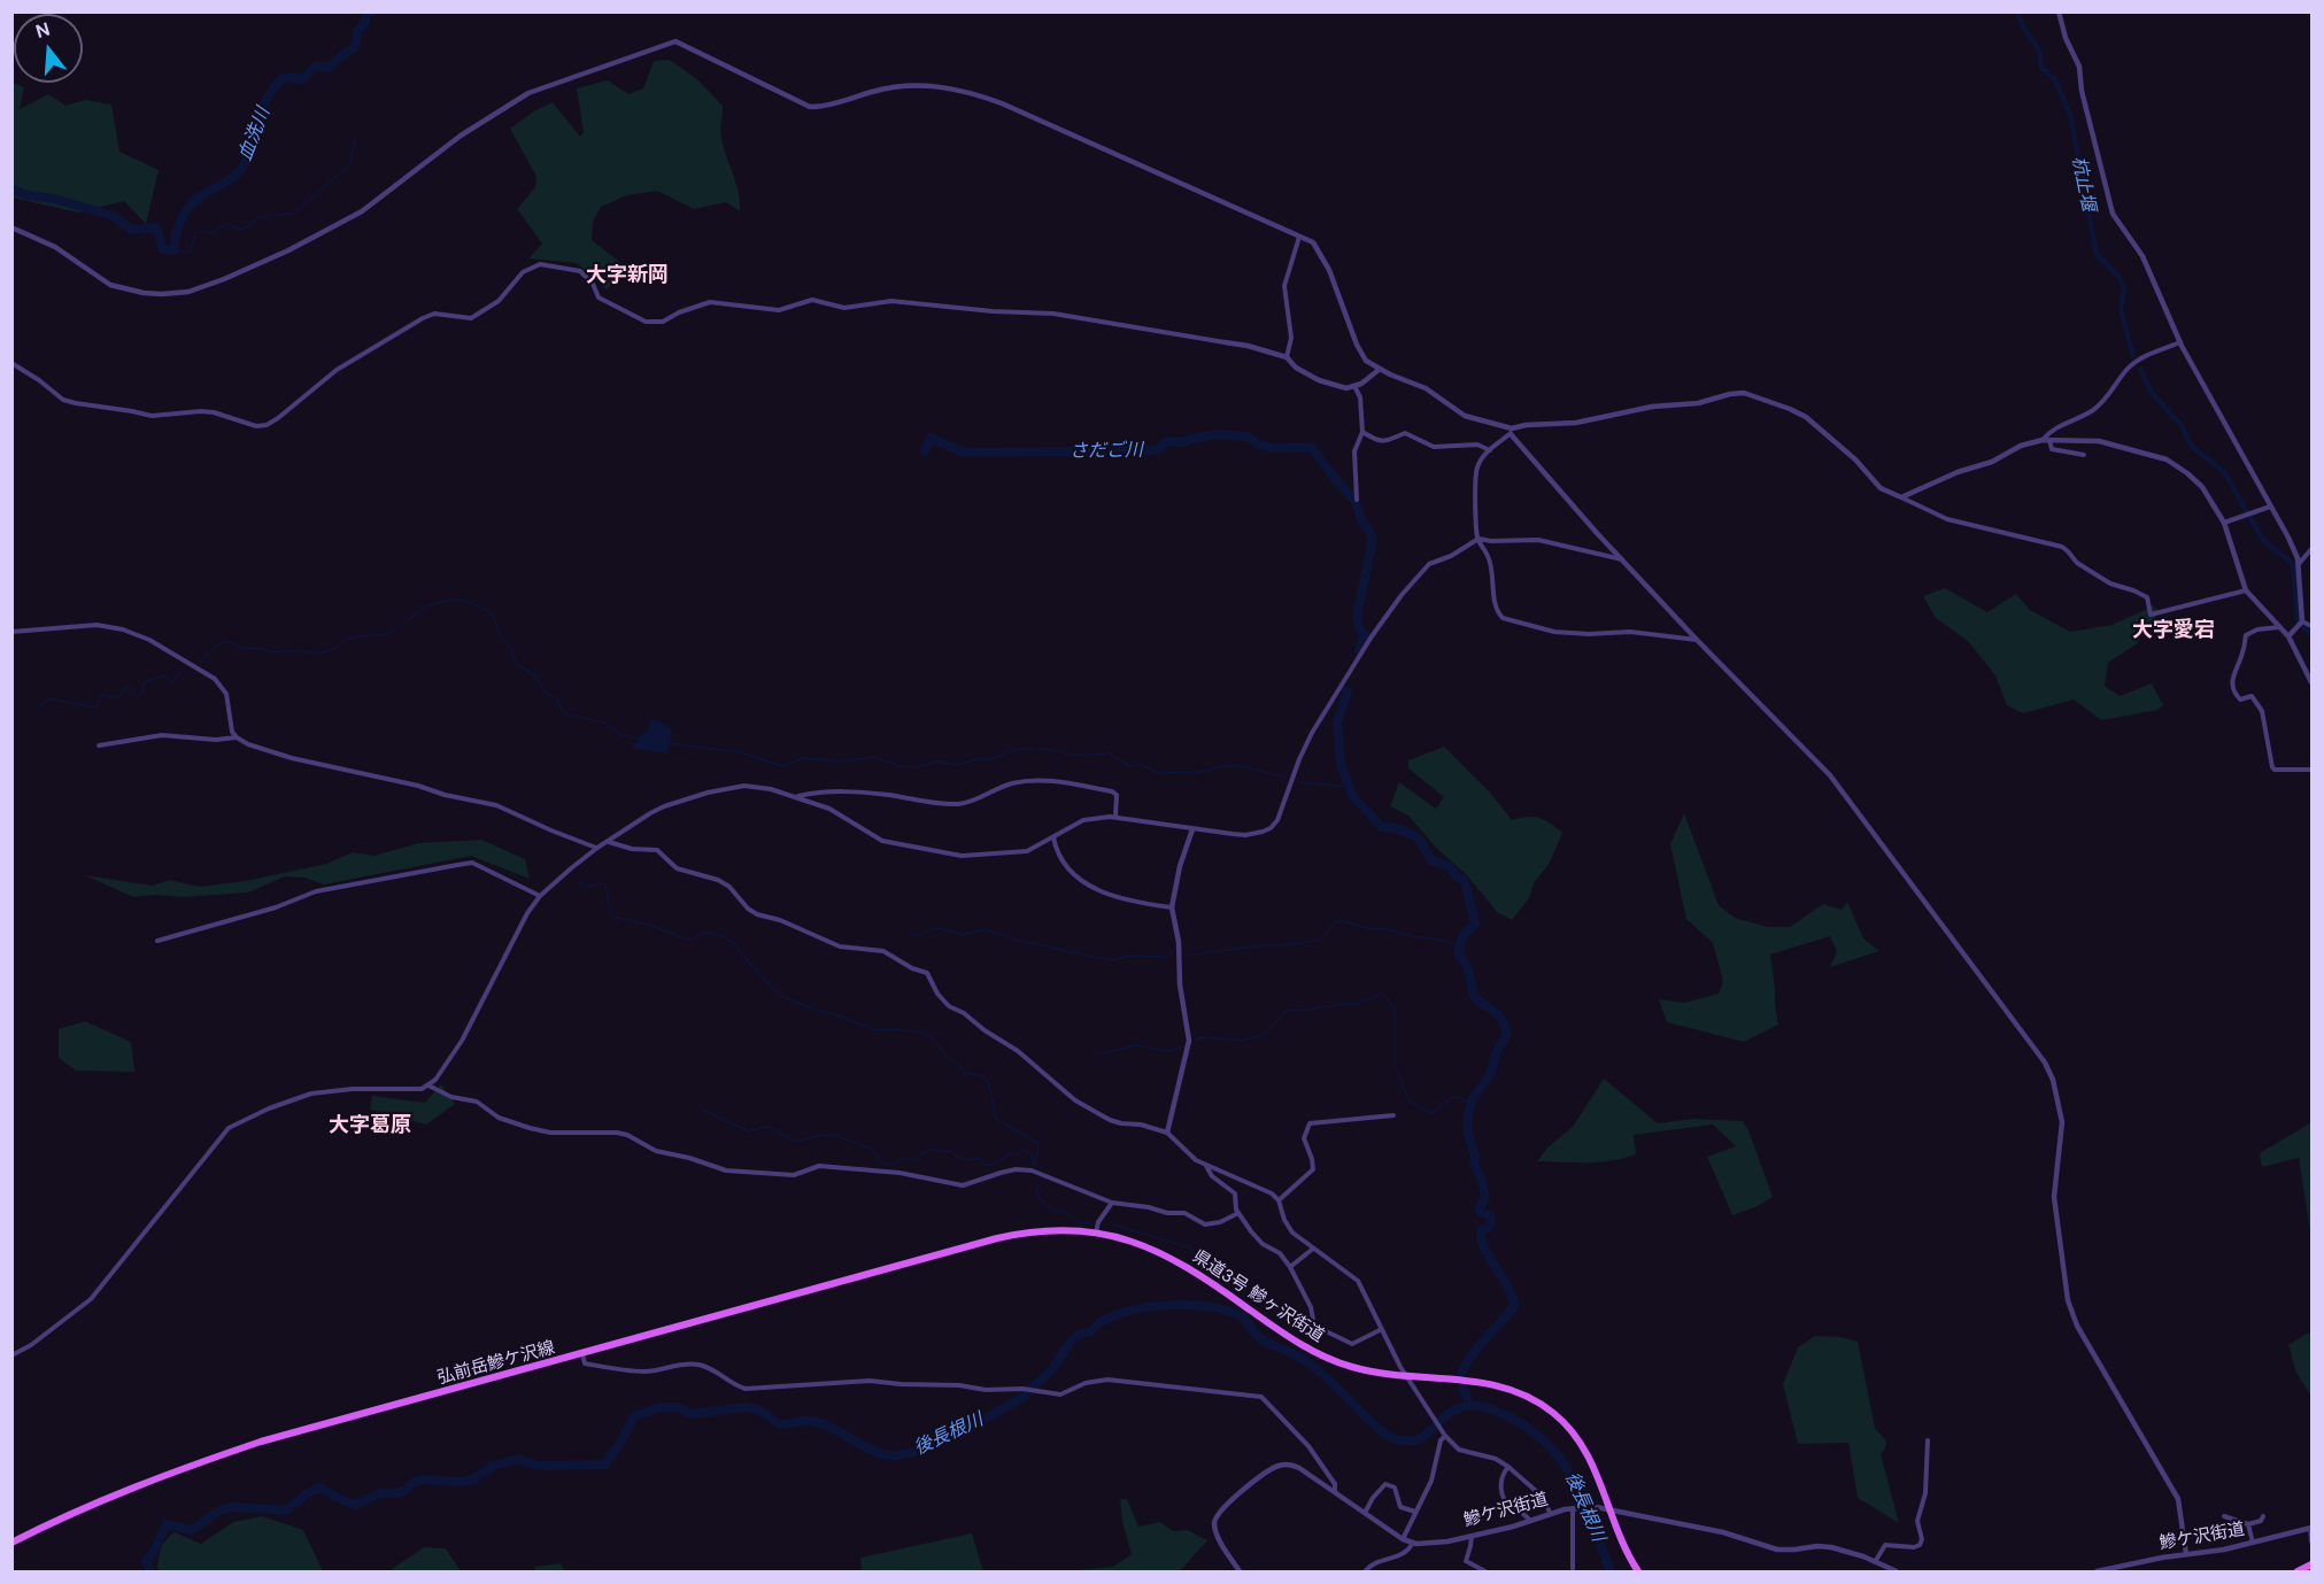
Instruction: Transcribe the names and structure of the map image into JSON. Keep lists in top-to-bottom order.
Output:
{
  "streets": {
    "main road": ["県道3号 鰺ヶ沢街道", "弘前岳鰺ケ沢線"],
    "street": ["鰺ケ沢街道"]
  },
  "crossings": [
    ["県道3号 鰺ヶ沢街道", "弘前岳鰺ケ沢線"],
    ["県道3号 鰺ヶ沢街道", "鰺ケ沢街道"]
  ],
  "districts": ["大字新岡", "大字愛宕", "大字葛原"],
  "water": [
    "血洗川",
    "杭止堰",
    "さだご川",
    "後長根川"
  ],
  "north": "top"
}
